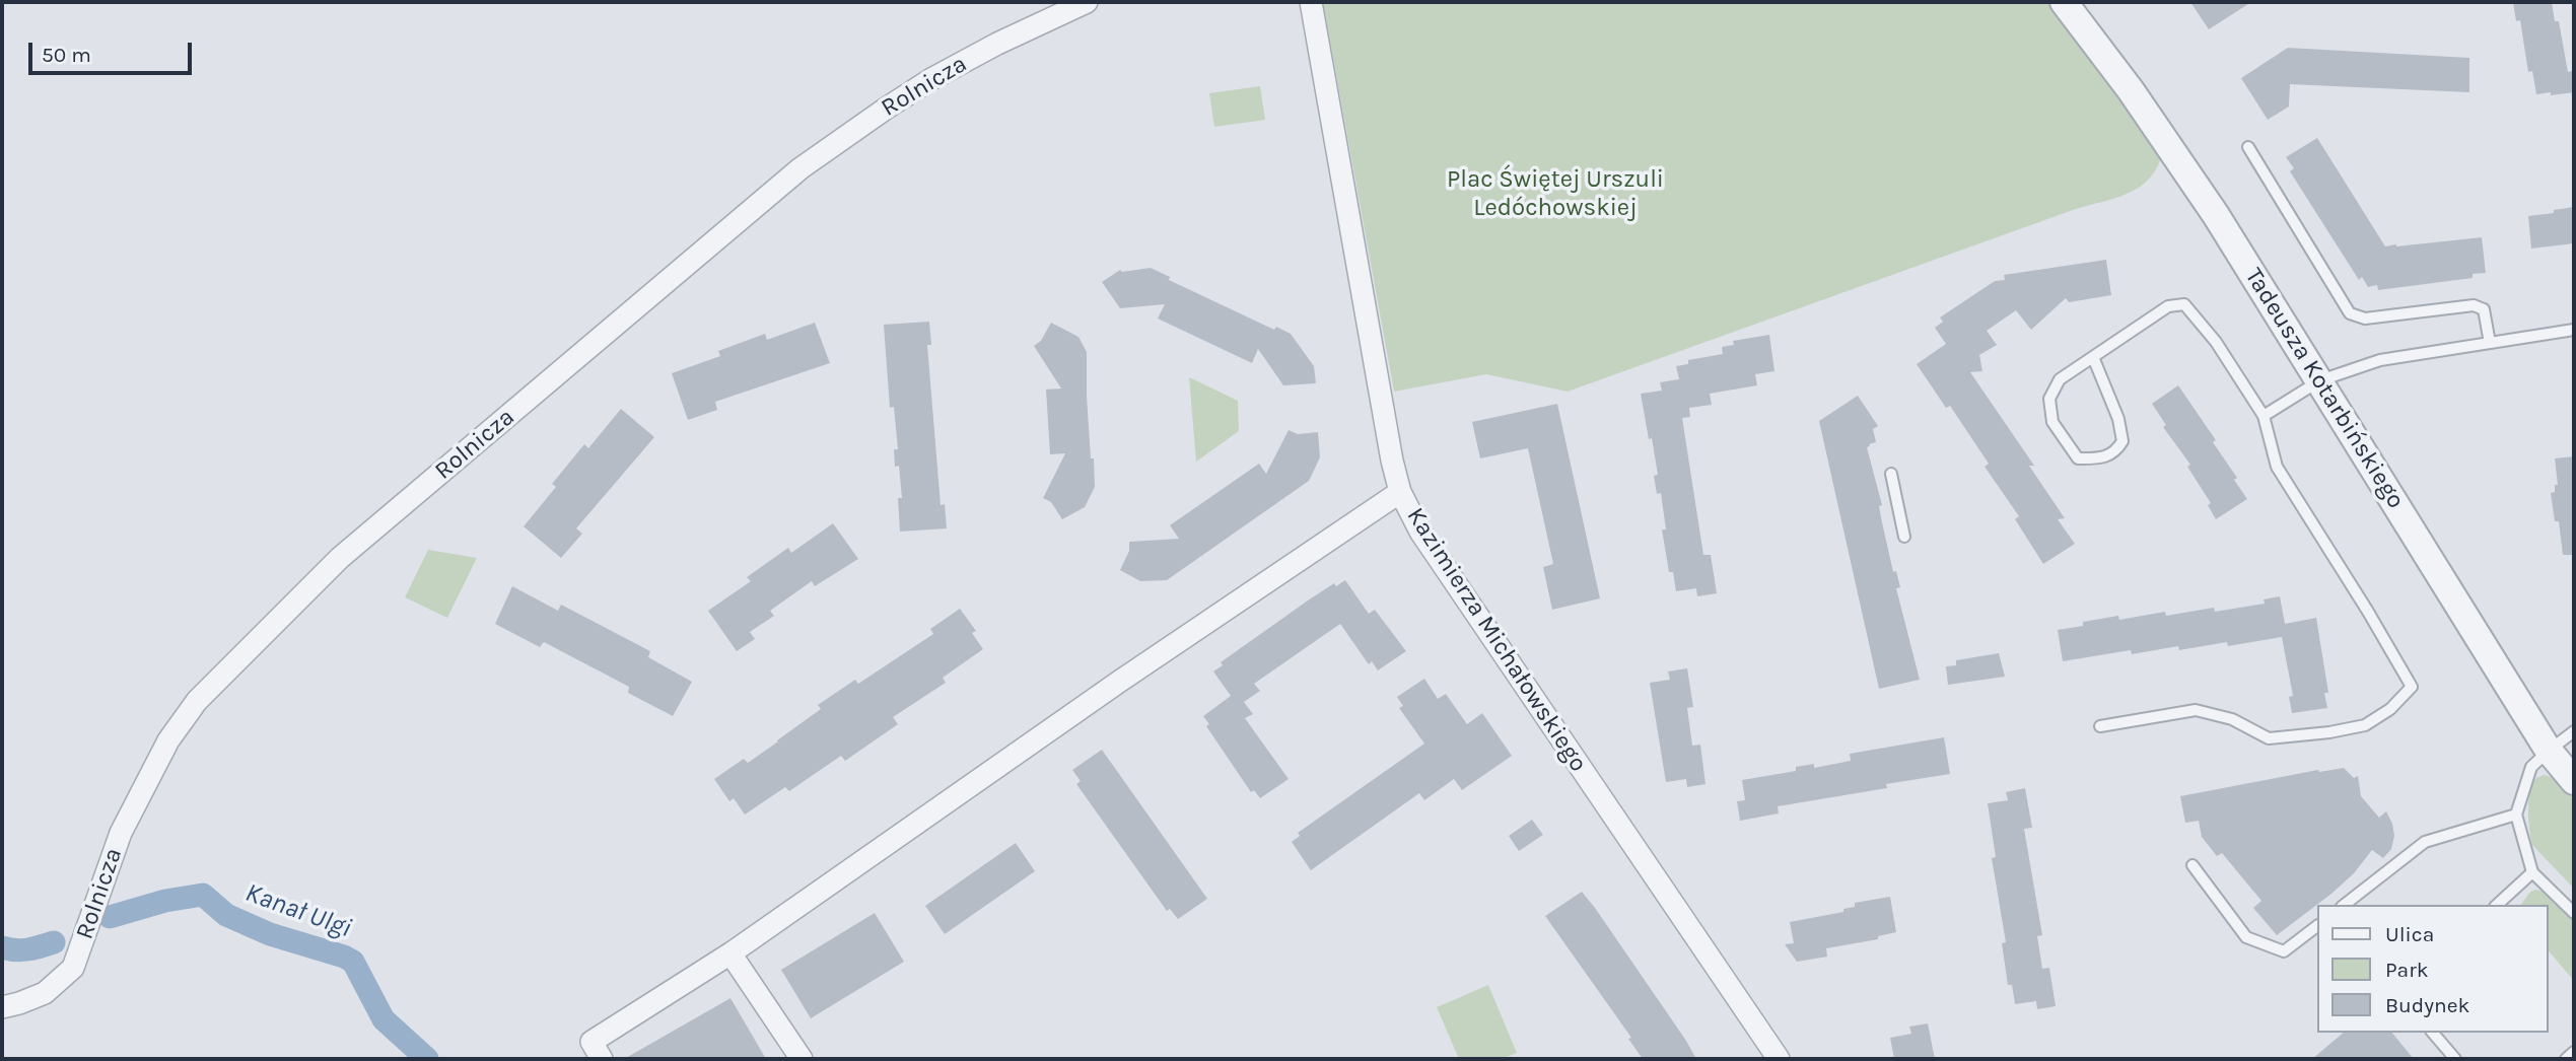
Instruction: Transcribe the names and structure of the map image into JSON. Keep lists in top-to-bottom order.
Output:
{
  "streets": {
    "street": ["Rolnicza", "Tadeusza Kotarbińskiego", "Kazimierza Michałowskiego"]
  },
  "water": ["Kanał Ulgi"],
  "parks": ["Plac Świętej Urszuli Ledóchowskiej"],
  "legend": ["Ulica", "Park", "Budynek"],
  "scale_bar": "50 m"
}
